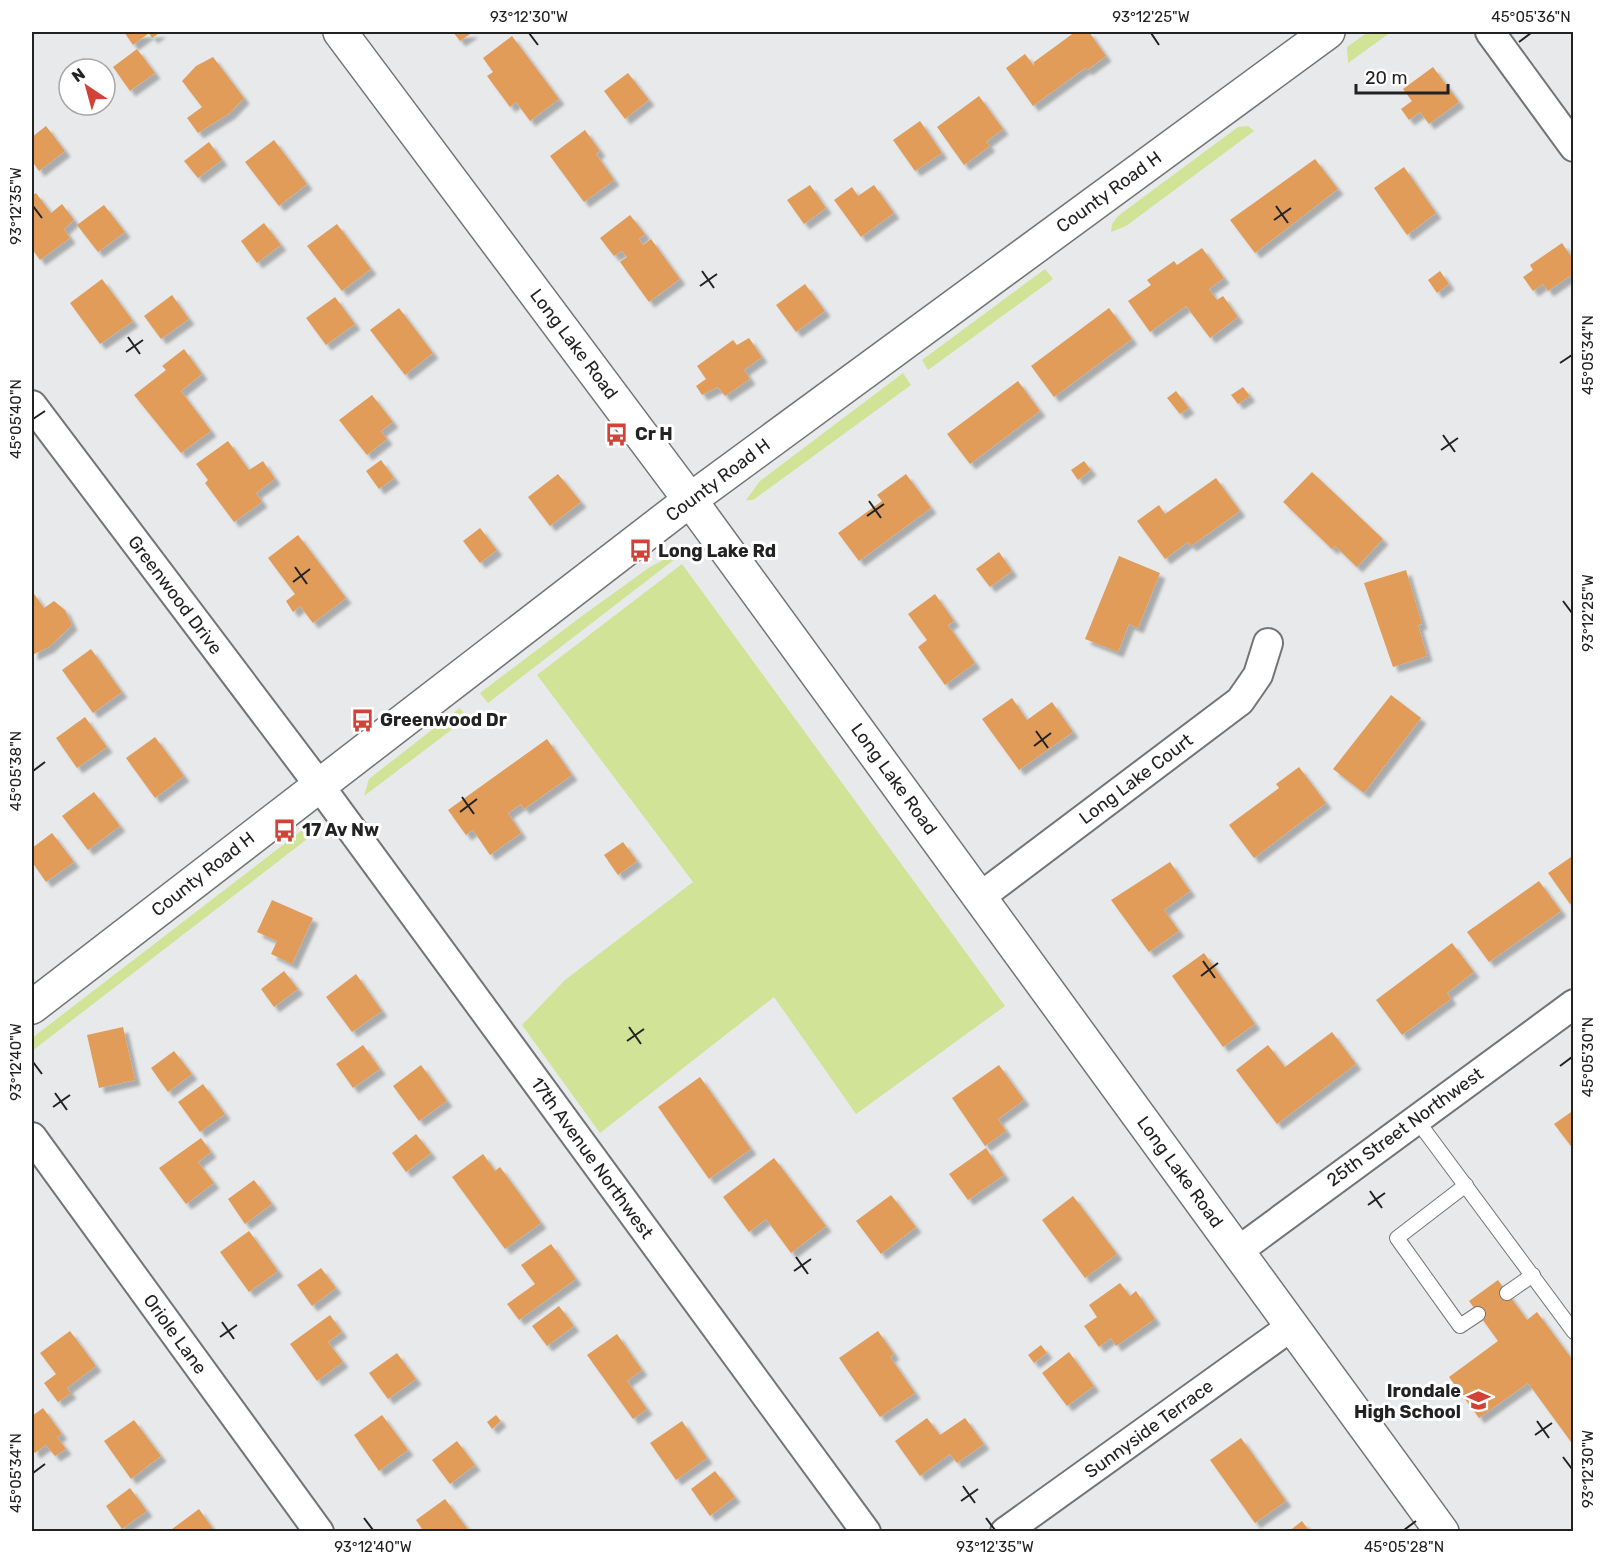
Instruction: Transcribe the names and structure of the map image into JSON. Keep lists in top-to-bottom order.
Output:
{
  "streets": {
    "street": [
      "County Road H",
      "Long Lake Road",
      "Greenwood Drive",
      "Long Lake Court",
      "25th Street Northwest",
      "17th Avenue Northwest",
      "Oriole Lane",
      "Sunnyside Terrace"
    ]
  },
  "crossings": [
    ["County Road H", "Long Lake Road"],
    ["County Road H", "Greenwood Drive"],
    ["County Road H", "17th Avenue Northwest"],
    ["Long Lake Road", "Long Lake Court"],
    ["Long Lake Road", "25th Street Northwest"],
    ["Long Lake Road", "Sunnyside Terrace"],
    ["Greenwood Drive", "17th Avenue Northwest"]
  ],
  "places": {
    "bus stop": [
      "Cr H",
      "Long Lake Rd",
      "Greenwood Dr",
      "17 Av Nw"
    ],
    "school or university": ["Irondale High School"]
  },
  "scale_bar": "20 m",
  "north": "top left",
  "coordinates": [
    "93°12'30\"W",
    "93°12'25\"W",
    "45°05'36\"N",
    "93°12'35\"W",
    "45°05'34\"N",
    "45°05'40\"N",
    "45°05'38\"N",
    "45°05'30\"N",
    "93°12'40\"W",
    "45°05'28\"N"
  ]
}
